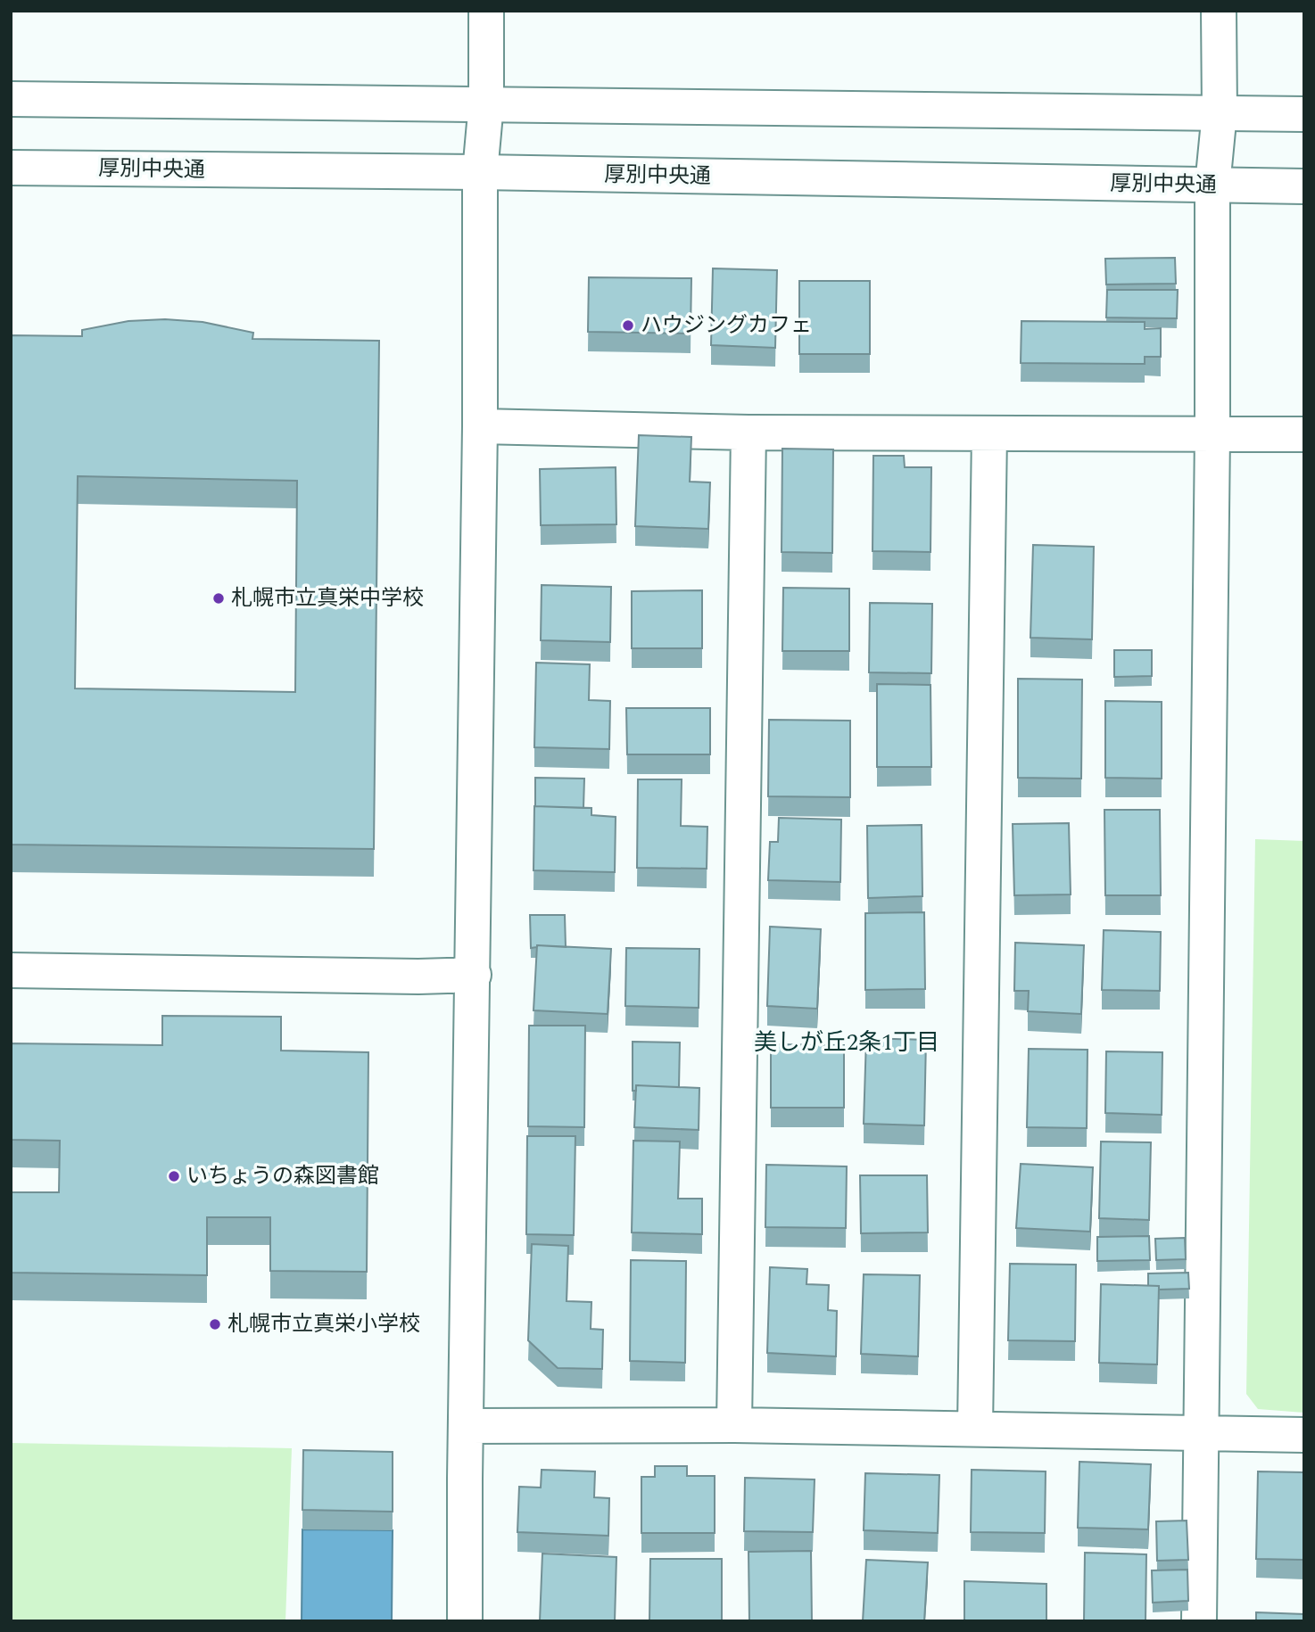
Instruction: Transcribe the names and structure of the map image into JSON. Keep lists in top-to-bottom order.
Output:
{
  "streets": {
    "street": ["厚別中央通"]
  },
  "districts": ["美しが丘2条1丁目"],
  "places": [
    "ハウジングカフェ",
    "札幌市立真栄中学校",
    "いちょうの森図書館",
    "札幌市立真栄小学校"
  ]
}
